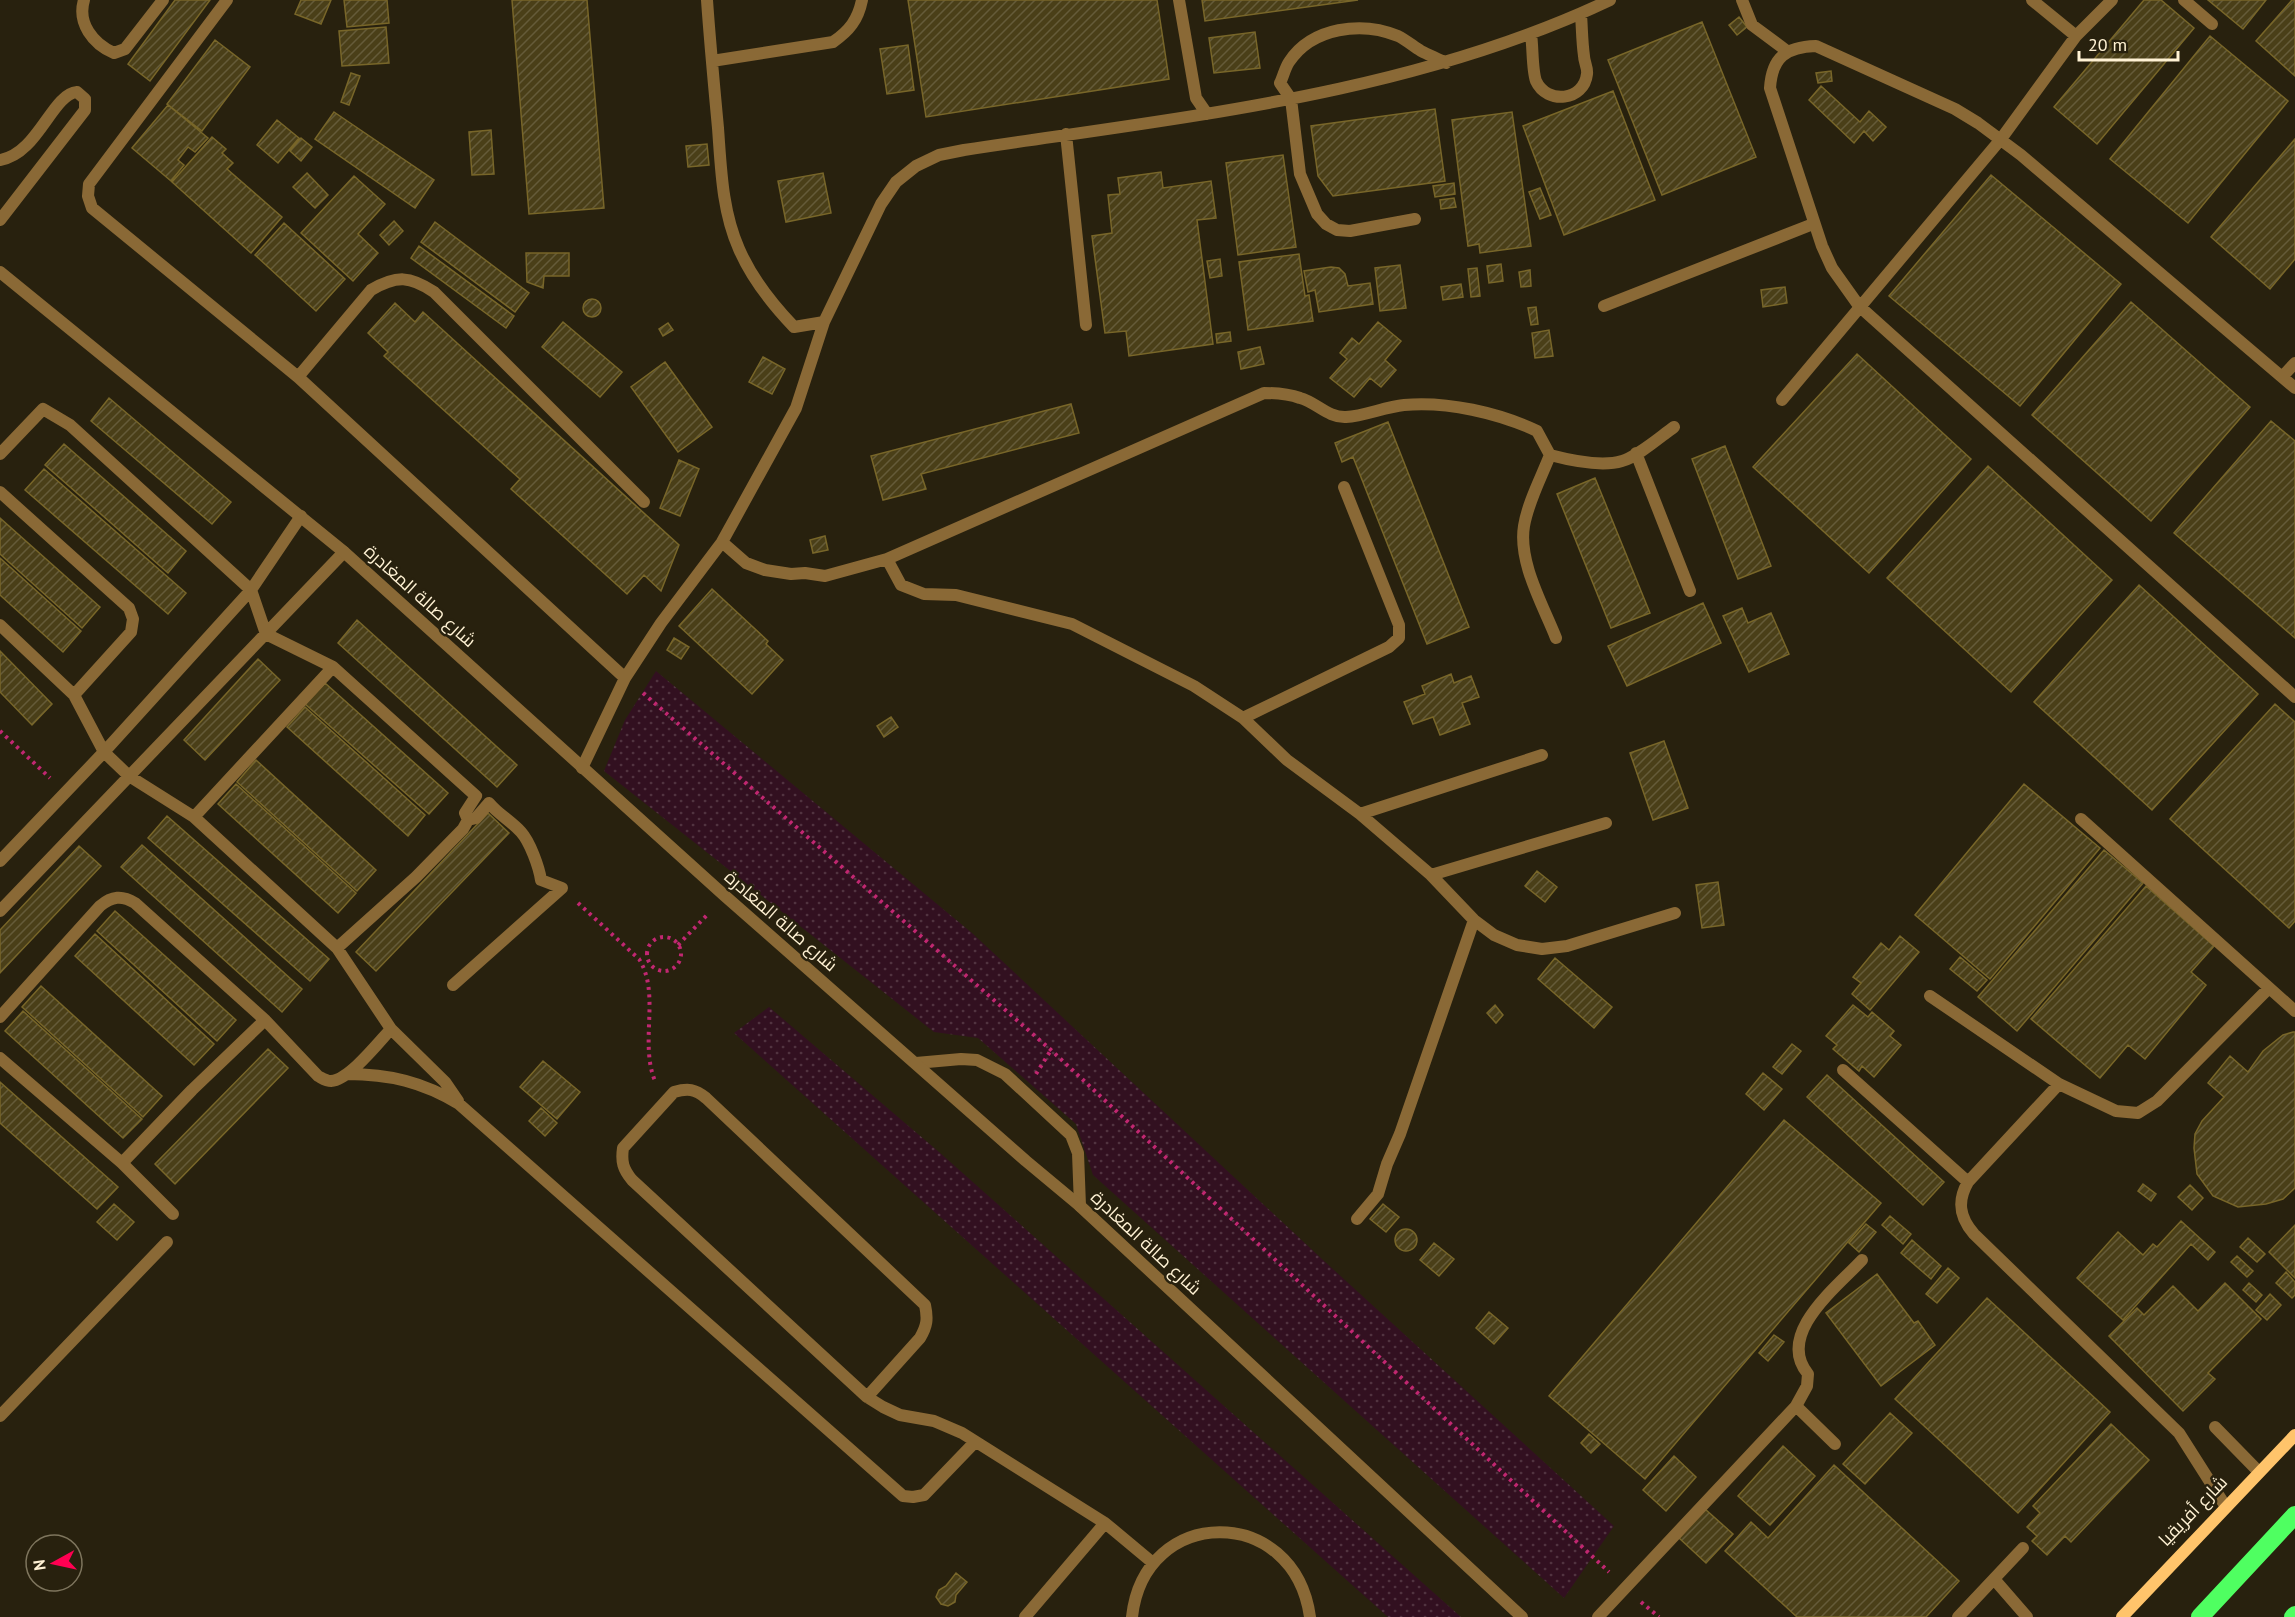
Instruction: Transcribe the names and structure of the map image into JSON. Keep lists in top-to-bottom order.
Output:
{
  "streets": {
    "street": ["شارع صالة المغادرة", "شارع أفريقيا"]
  },
  "scale_bar": "20 m",
  "north": "left"
}
